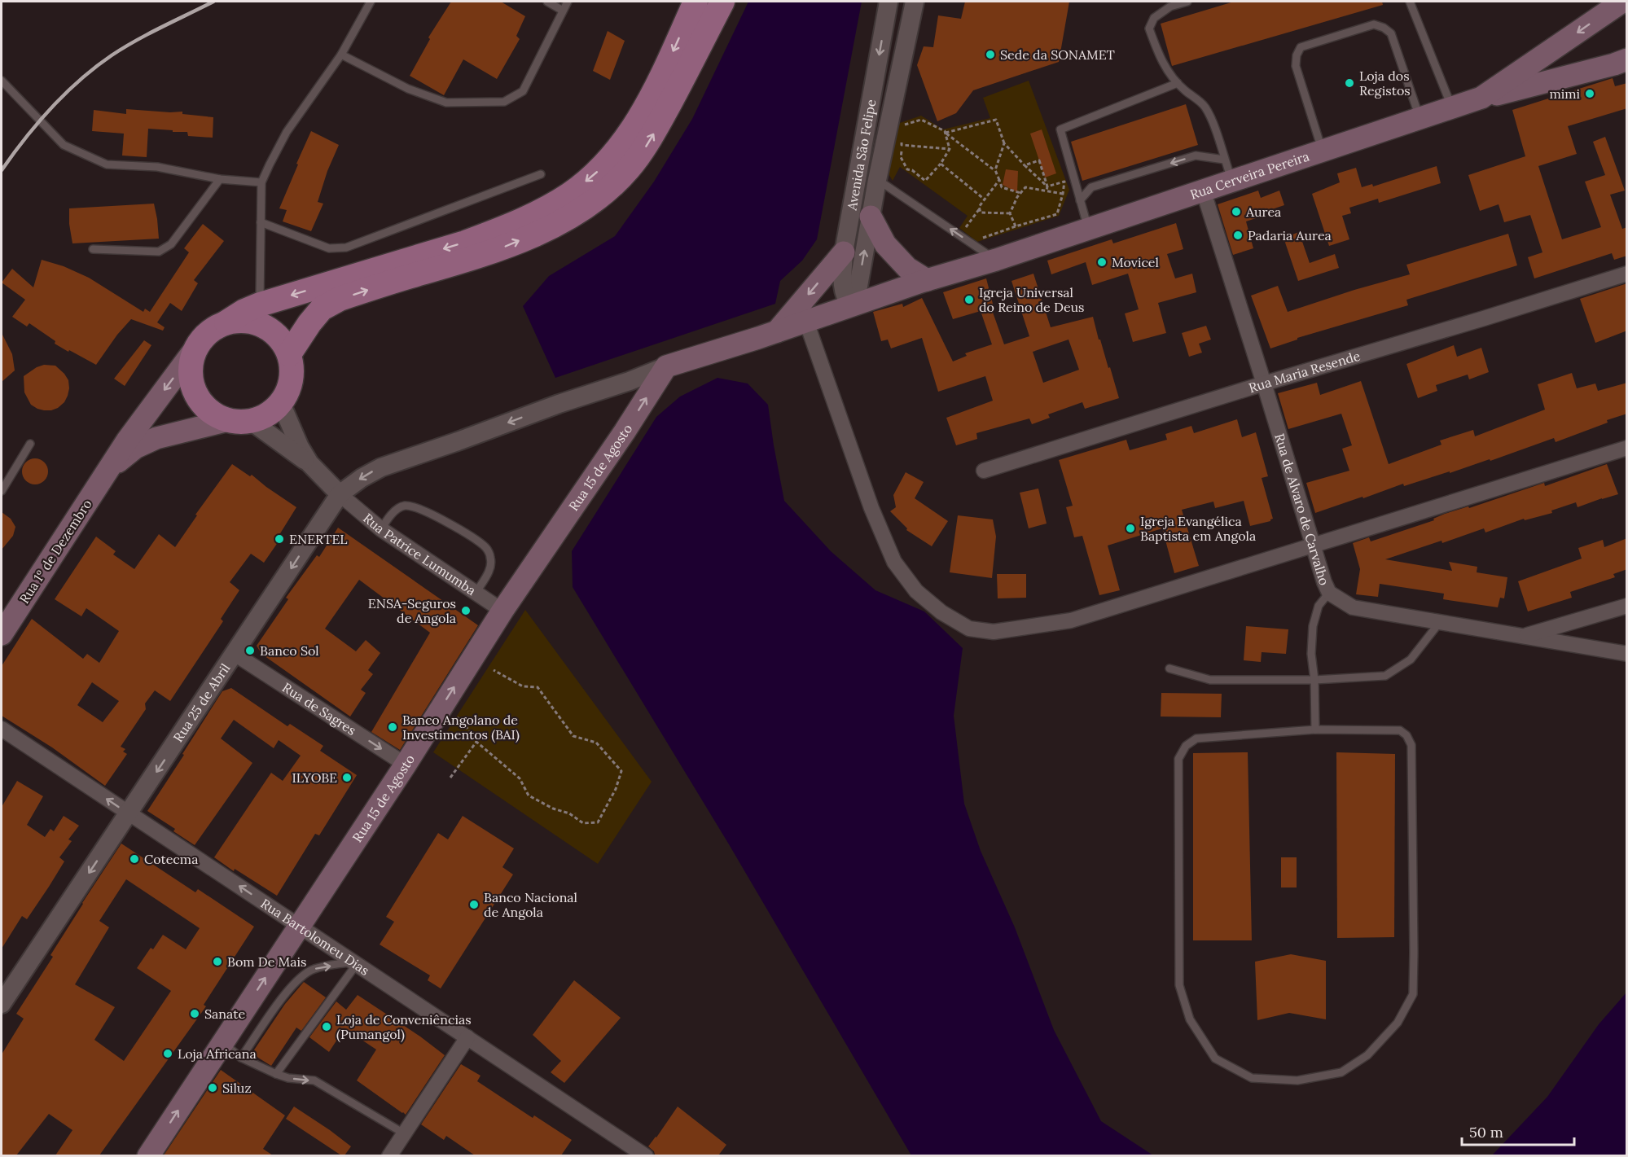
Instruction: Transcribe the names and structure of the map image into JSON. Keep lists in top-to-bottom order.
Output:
{
  "streets": {
    "main road": ["Rua Cerveira Pereira", "Rua 15 de Agosto", "Rua 1º de Dezembro"],
    "street": [
      "Avenida São Felipe",
      "Rua Maria Resende",
      "Rua de Alvaro de Carvalho",
      "Rua Patrice Lumumba",
      "Rua 25 de Abril",
      "Rua de Sagres",
      "Rua Bartolomeu Dias"
    ]
  },
  "crossings": [
    ["Avenida São Felipe", "Rua Cerveira Pereira"],
    ["Rua Cerveira Pereira", "Rua 15 de Agosto"],
    ["Rua Cerveira Pereira", "Rua de Alvaro de Carvalho"],
    ["Rua Maria Resende", "Rua de Alvaro de Carvalho"],
    ["Rua 15 de Agosto", "Rua Patrice Lumumba"],
    ["Rua 15 de Agosto", "Rua de Sagres"],
    ["Rua 15 de Agosto", "Rua Bartolomeu Dias"],
    ["Rua Patrice Lumumba", "Rua 25 de Abril"],
    ["Rua 25 de Abril", "Rua de Sagres"],
    ["Rua 25 de Abril", "Rua Bartolomeu Dias"]
  ],
  "one_way": [
    "Rua 15 de Agosto",
    "Rua 25 de Abril",
    "Rua de Sagres",
    "Rua Bartolomeu Dias"
  ],
  "places": [
    "Sede da SONAMET",
    "Loja dos Registos",
    "mimi",
    "Aurea",
    "Padaria Aurea",
    "Movicel",
    "Igreja Universal do Reino de Deus",
    "Igreja Evangélica Baptista em Angola",
    "ENERTEL",
    "ENSA-Seguros de Angola",
    "Banco Sol",
    "Banco Angolano de Investimentos (BAI)",
    "ILYOBE",
    "Cotecma",
    "Banco Nacional de Angola",
    "Bom De Mais",
    "Sanate",
    "Loja de Conveniências (Pumangol)",
    "Loja Africana",
    "Siluz"
  ],
  "scale_bar": "50 m"
}
